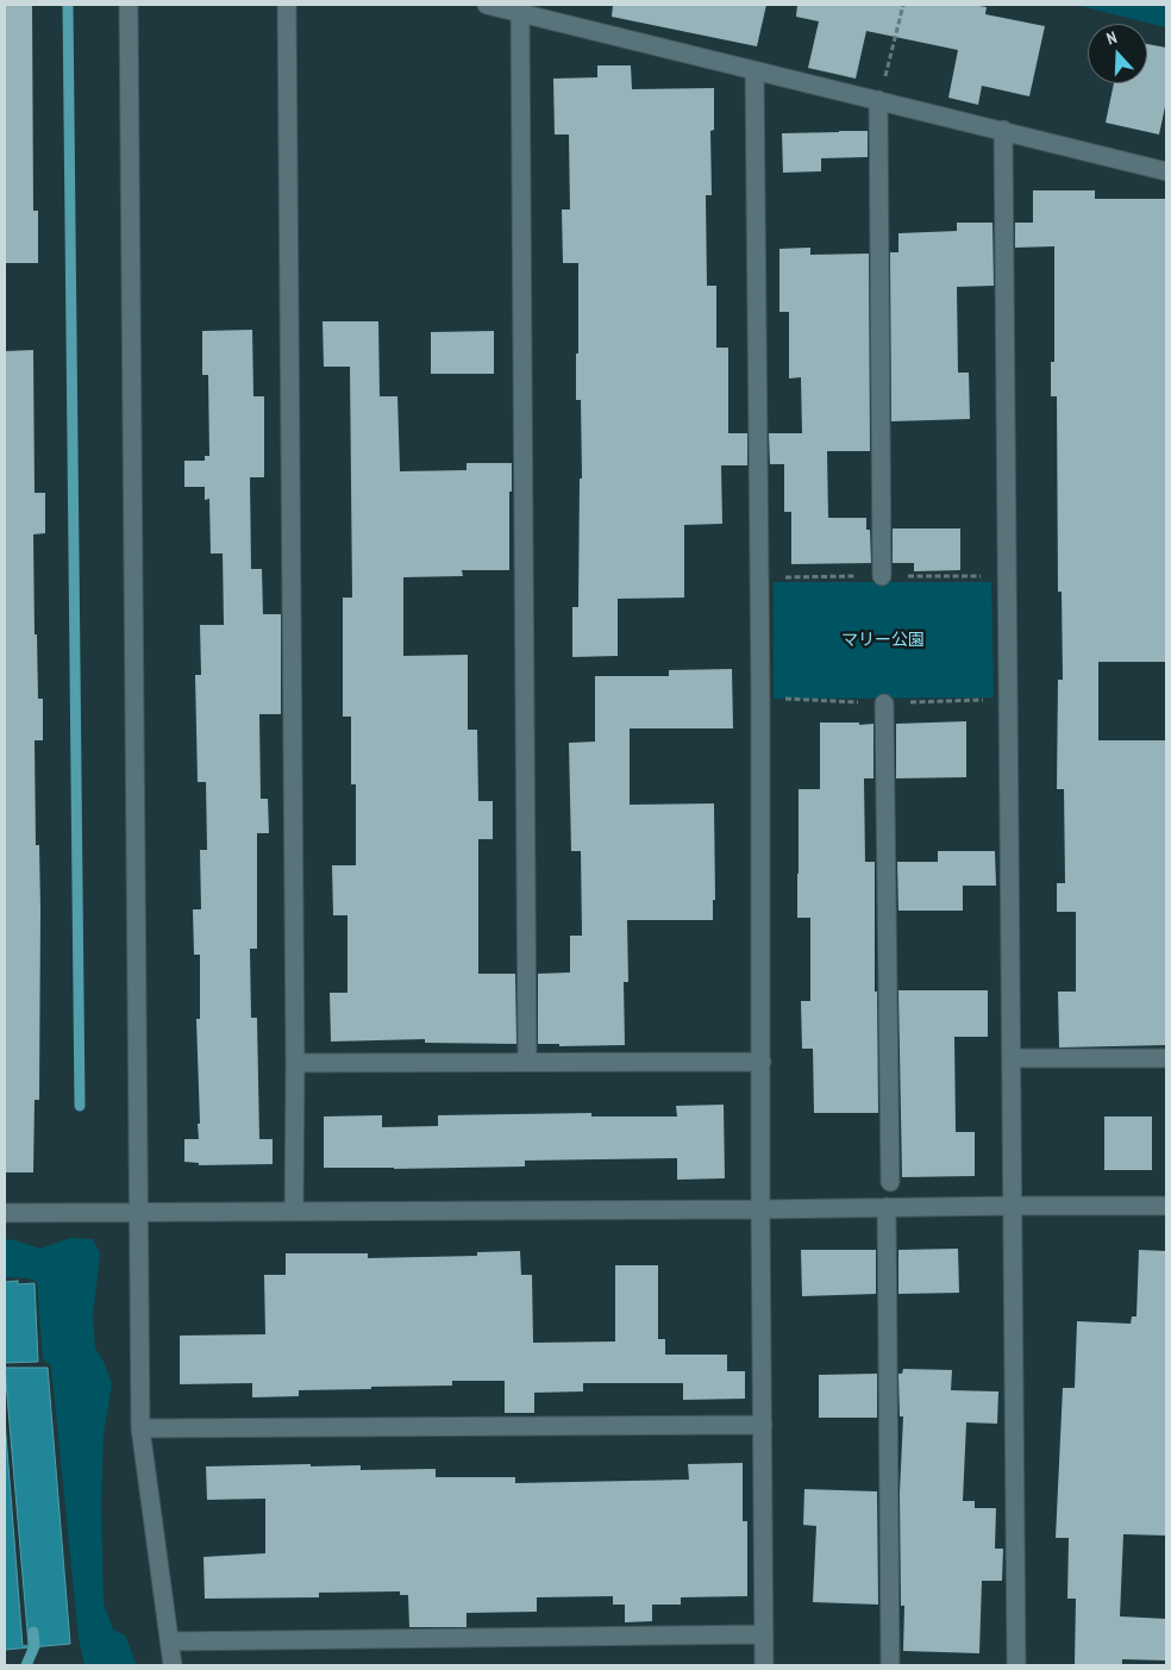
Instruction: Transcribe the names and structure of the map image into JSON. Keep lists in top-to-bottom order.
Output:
{
  "parks": ["マリー公園"],
  "north": "top"
}
